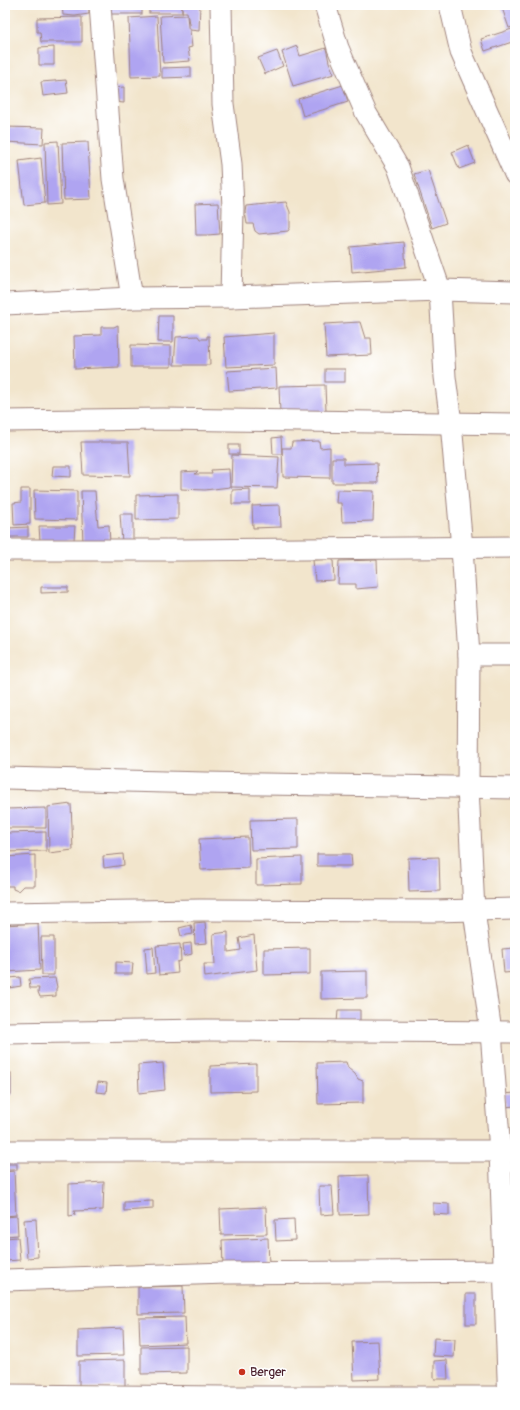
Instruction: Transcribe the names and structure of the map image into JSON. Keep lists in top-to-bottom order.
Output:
{
  "places": ["Berger"]
}
